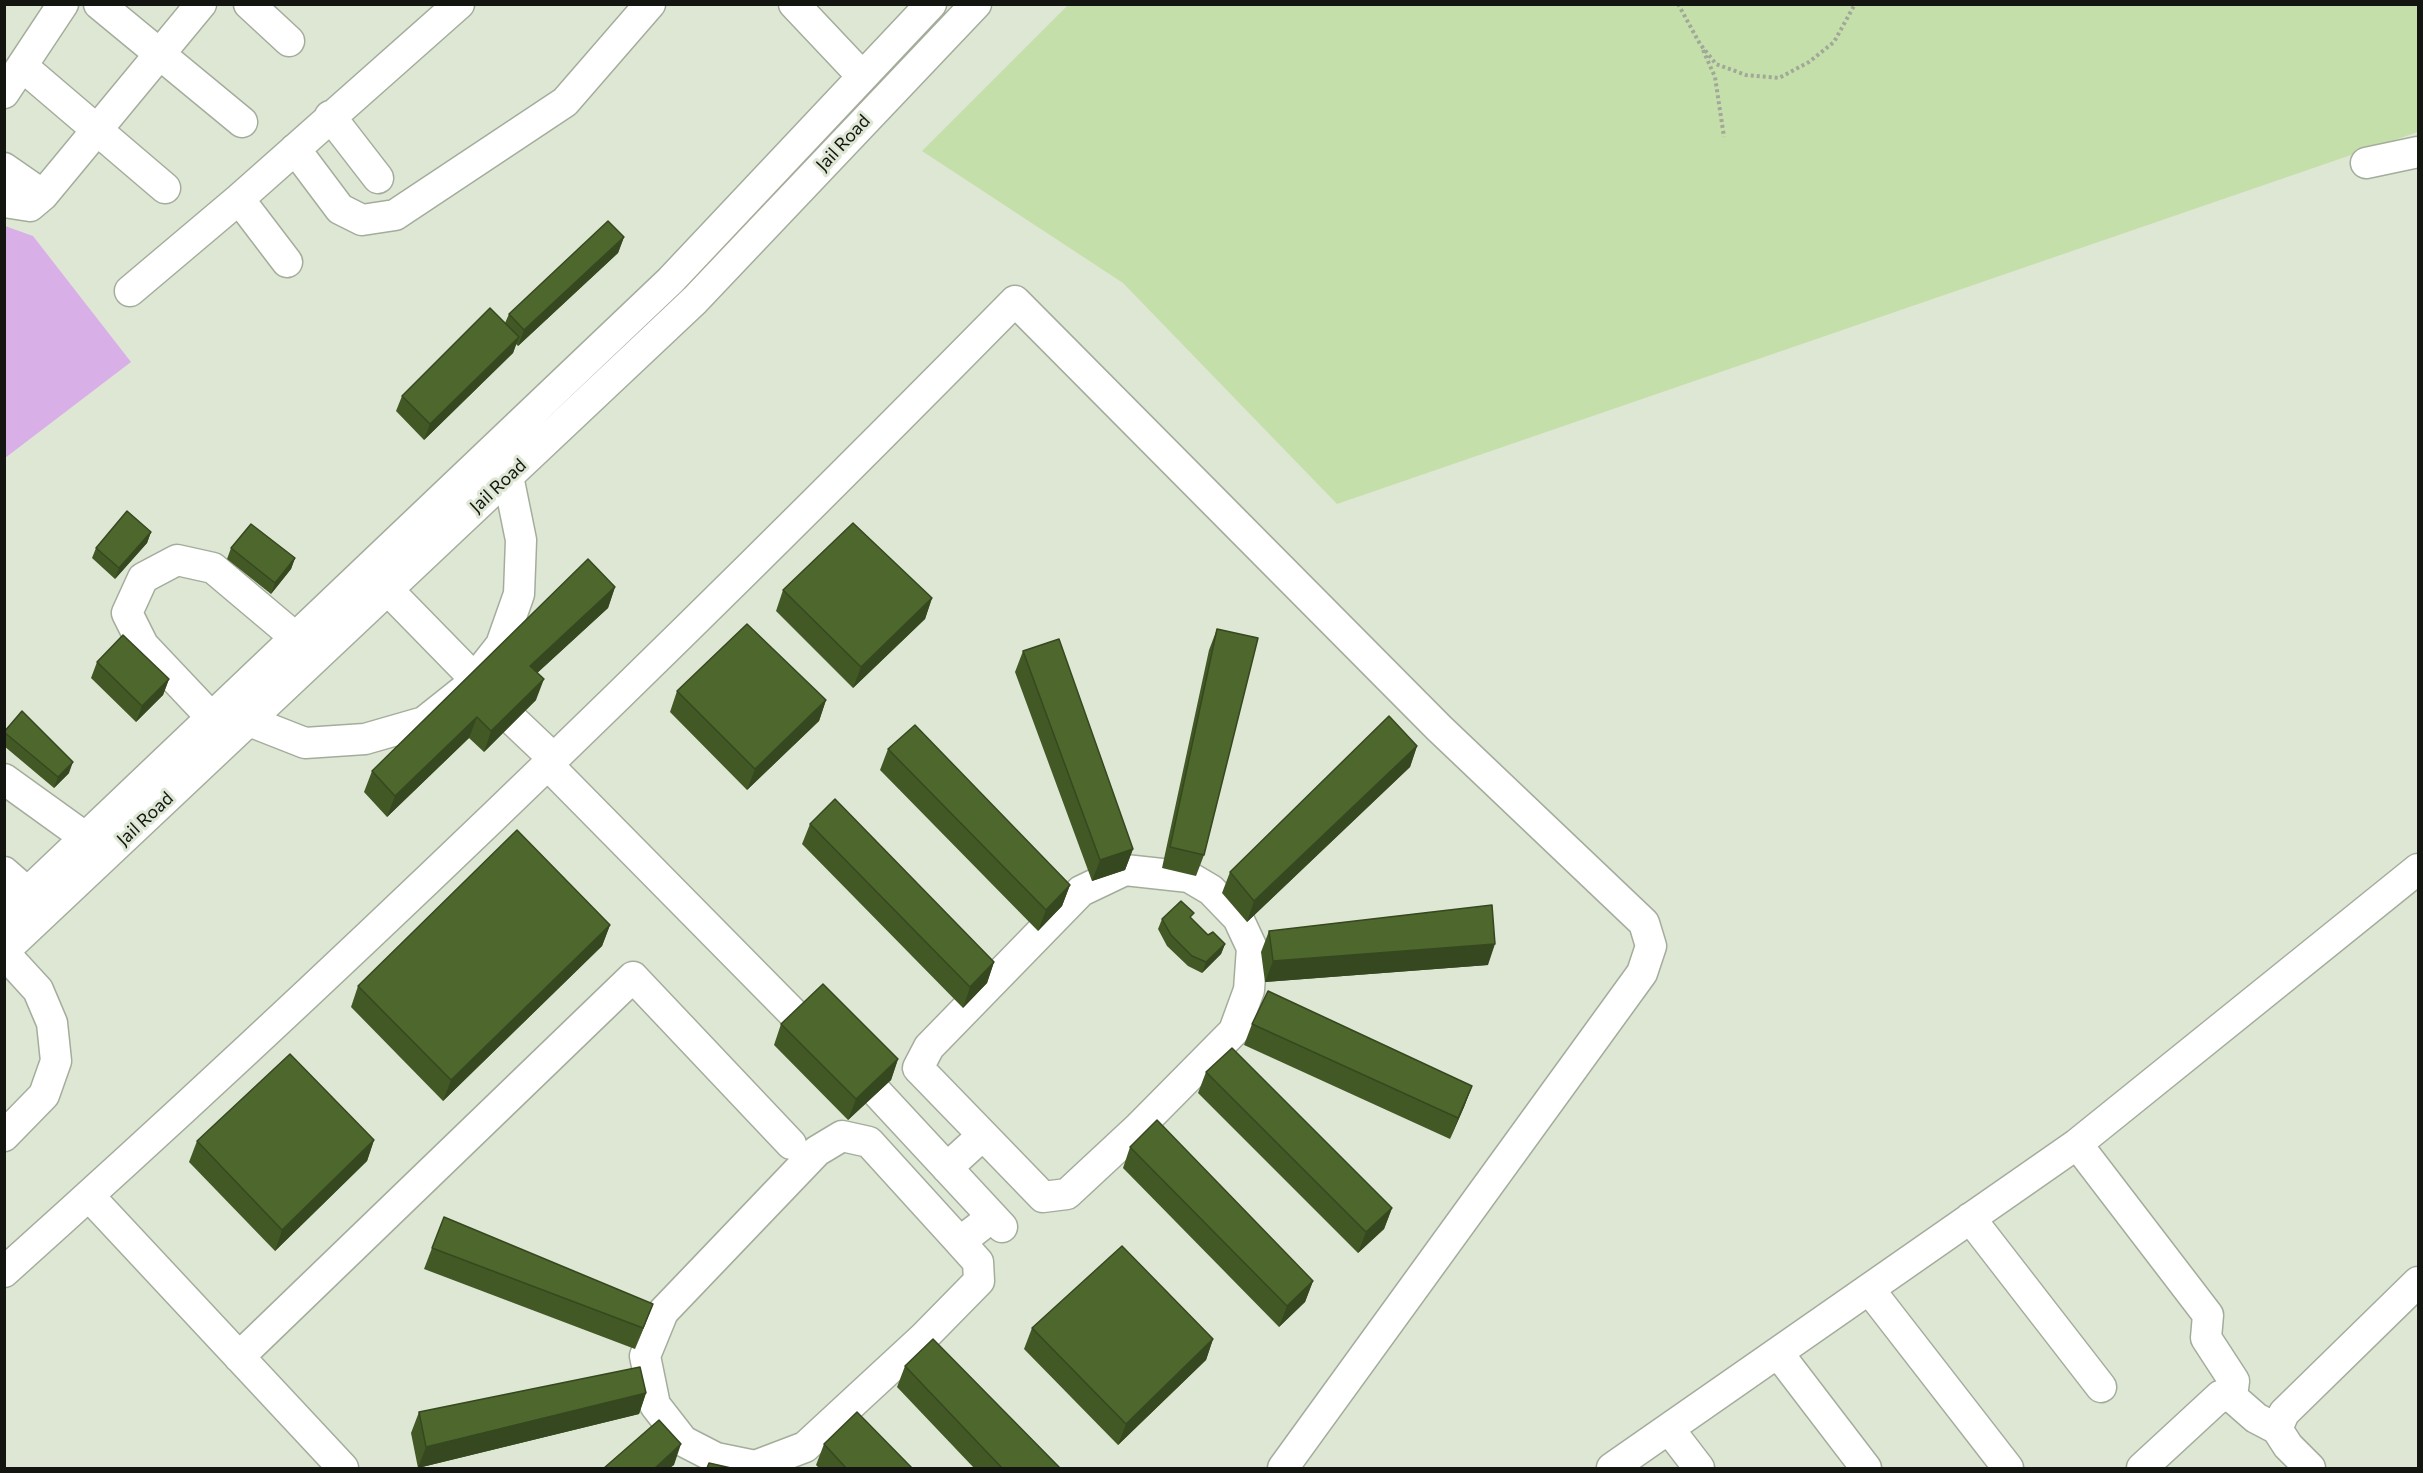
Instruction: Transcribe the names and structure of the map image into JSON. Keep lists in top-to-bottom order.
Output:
{
  "streets": {
    "street": ["Jail Road"]
  }
}
